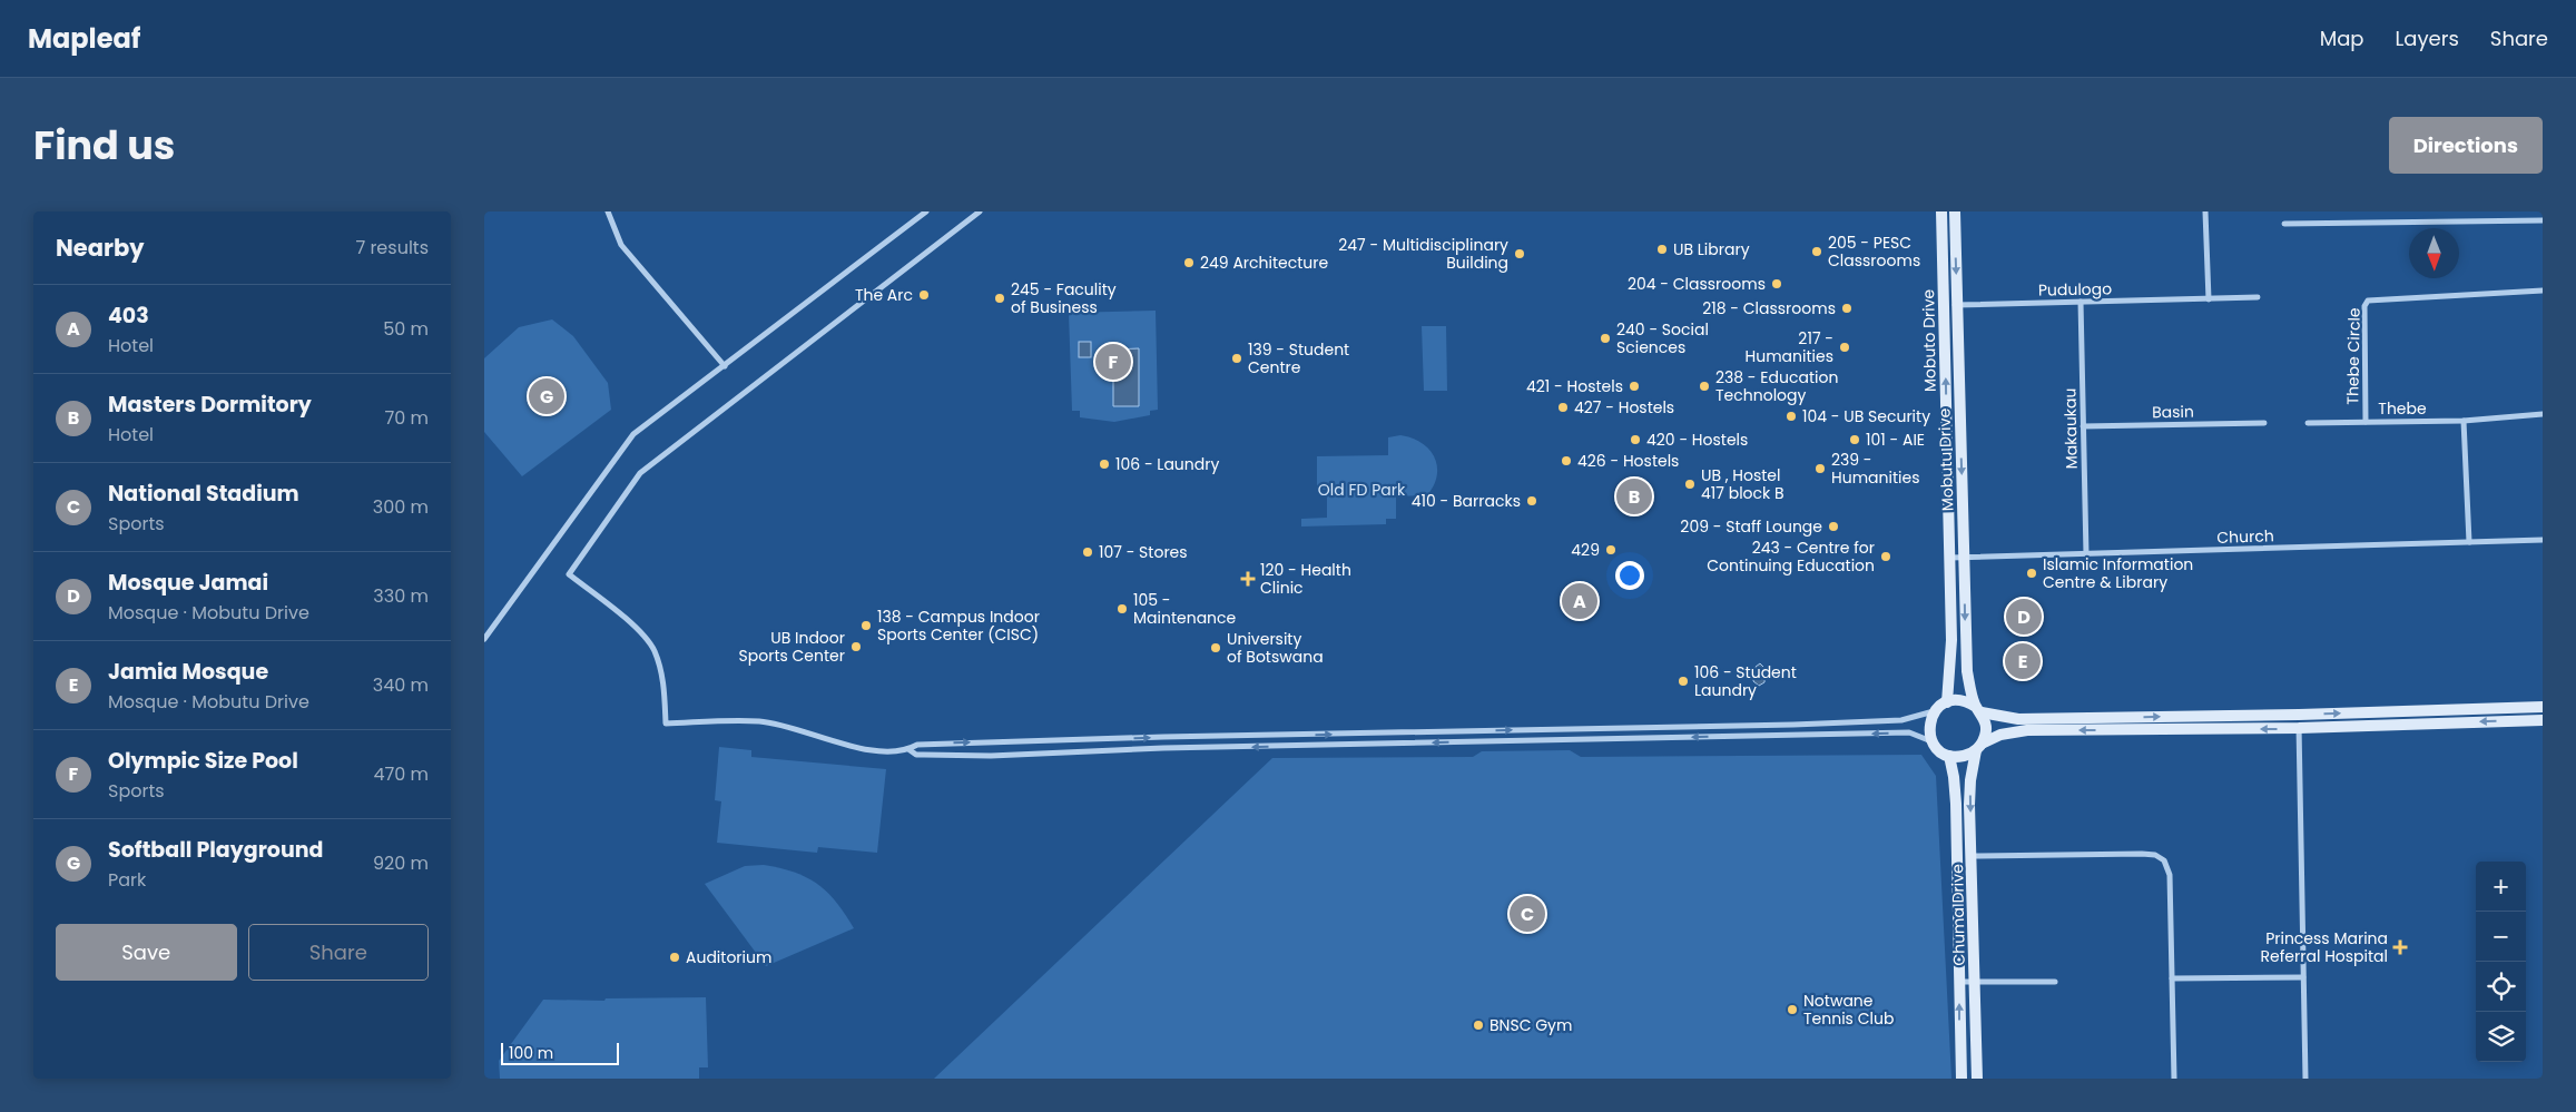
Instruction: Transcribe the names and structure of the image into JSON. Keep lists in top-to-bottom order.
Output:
{
  "streets": {
    "main road": ["Mobuto Drive", "Mobutu Drive", "Chuma Drive"],
    "street": [
      "Pudulogo",
      "Thebe Circle",
      "Thebe",
      "Basin",
      "Makaukau",
      "Church"
    ]
  },
  "crossings": [
    ["Pudulogo", "Mobuto Drive"],
    ["Pudulogo", "Makaukau"],
    ["Pudulogo", "Mobutu Drive"],
    ["Mobuto Drive", "Mobutu Drive"],
    ["Mobuto Drive", "Church"],
    ["Mobuto Drive", "Chuma Drive"],
    ["Thebe Circle", "Thebe"],
    ["Basin", "Makaukau"],
    ["Makaukau", "Church"],
    ["Mobutu Drive", "Church"],
    ["Mobutu Drive", "Chuma Drive"]
  ],
  "one_way": ["Mobuto Drive", "Mobutu Drive"],
  "parks": ["Old FD Park"],
  "places": {
    "other": [
      "UB Library",
      "205 - PESC Classrooms",
      "247 - Multidisciplinary Building",
      "249 Architecture",
      "204 - Classrooms",
      "The Arc",
      "245 - Faculity of Business",
      "218 - Classrooms",
      "240 - Social Sciences",
      "217 - Humanities",
      "139 - Student Centre",
      "421 - Hostels",
      "238 - Education Technology",
      "427 - Hostels",
      "104 - UB Security",
      "420 - Hostels",
      "101 - AIE",
      "426 - Hostels",
      "106 - Laundry",
      "239 - Humanities",
      "UB , Hostel 417 block B",
      "410 - Barracks",
      "209 - Staff Lounge",
      "429",
      "107 - Stores",
      "243 - Centre for Continuing Education",
      "Islamic Information Centre & Library",
      "105 - Maintenance",
      "138 - Campus Indoor Sports Center (CISC)",
      "UB Indoor Sports Center",
      "University of Botswana",
      "106 - Student Laundry",
      "Auditorium",
      "Notwane Tennis Club",
      "BNSC Gym"
    ],
    "health": ["120 - Health Clinic", "Princess Marina Referral Hospital"]
  },
  "scale_bar": "100 m",
  "north": "bottom",
  "page": {
    "header": "Mapleaf",
    "nav": ["Map", "Layers", "Share"],
    "title": "Find us",
    "buttons": [
      "Directions",
      ["Save", "Share"]
    ],
    "heading": ["Nearby", "7 results"],
    "list": [
      {
        "mark": "A",
        "name": "403",
        "note": "Hotel",
        "value": "50 m"
      },
      {
        "mark": "B",
        "name": "Masters Dormitory",
        "note": "Hotel",
        "value": "70 m"
      },
      {
        "mark": "C",
        "name": "National Stadium",
        "note": "Sports",
        "value": "300 m"
      },
      {
        "mark": "D",
        "name": "Mosque Jamai",
        "note": "Mosque · Mobutu Drive",
        "value": "330 m"
      },
      {
        "mark": "E",
        "name": "Jamia Mosque",
        "note": "Mosque · Mobutu Drive",
        "value": "340 m"
      },
      {
        "mark": "F",
        "name": "Olympic Size Pool",
        "note": "Sports",
        "value": "470 m"
      },
      {
        "mark": "G",
        "name": "Softball Playground",
        "note": "Park",
        "value": "920 m"
      }
    ],
    "pins": [
      "F",
      "G",
      "B",
      "A",
      "D",
      "E",
      "C"
    ],
    "map_buttons": ["+", "−"],
    "scale": "100 m"
  }
}
